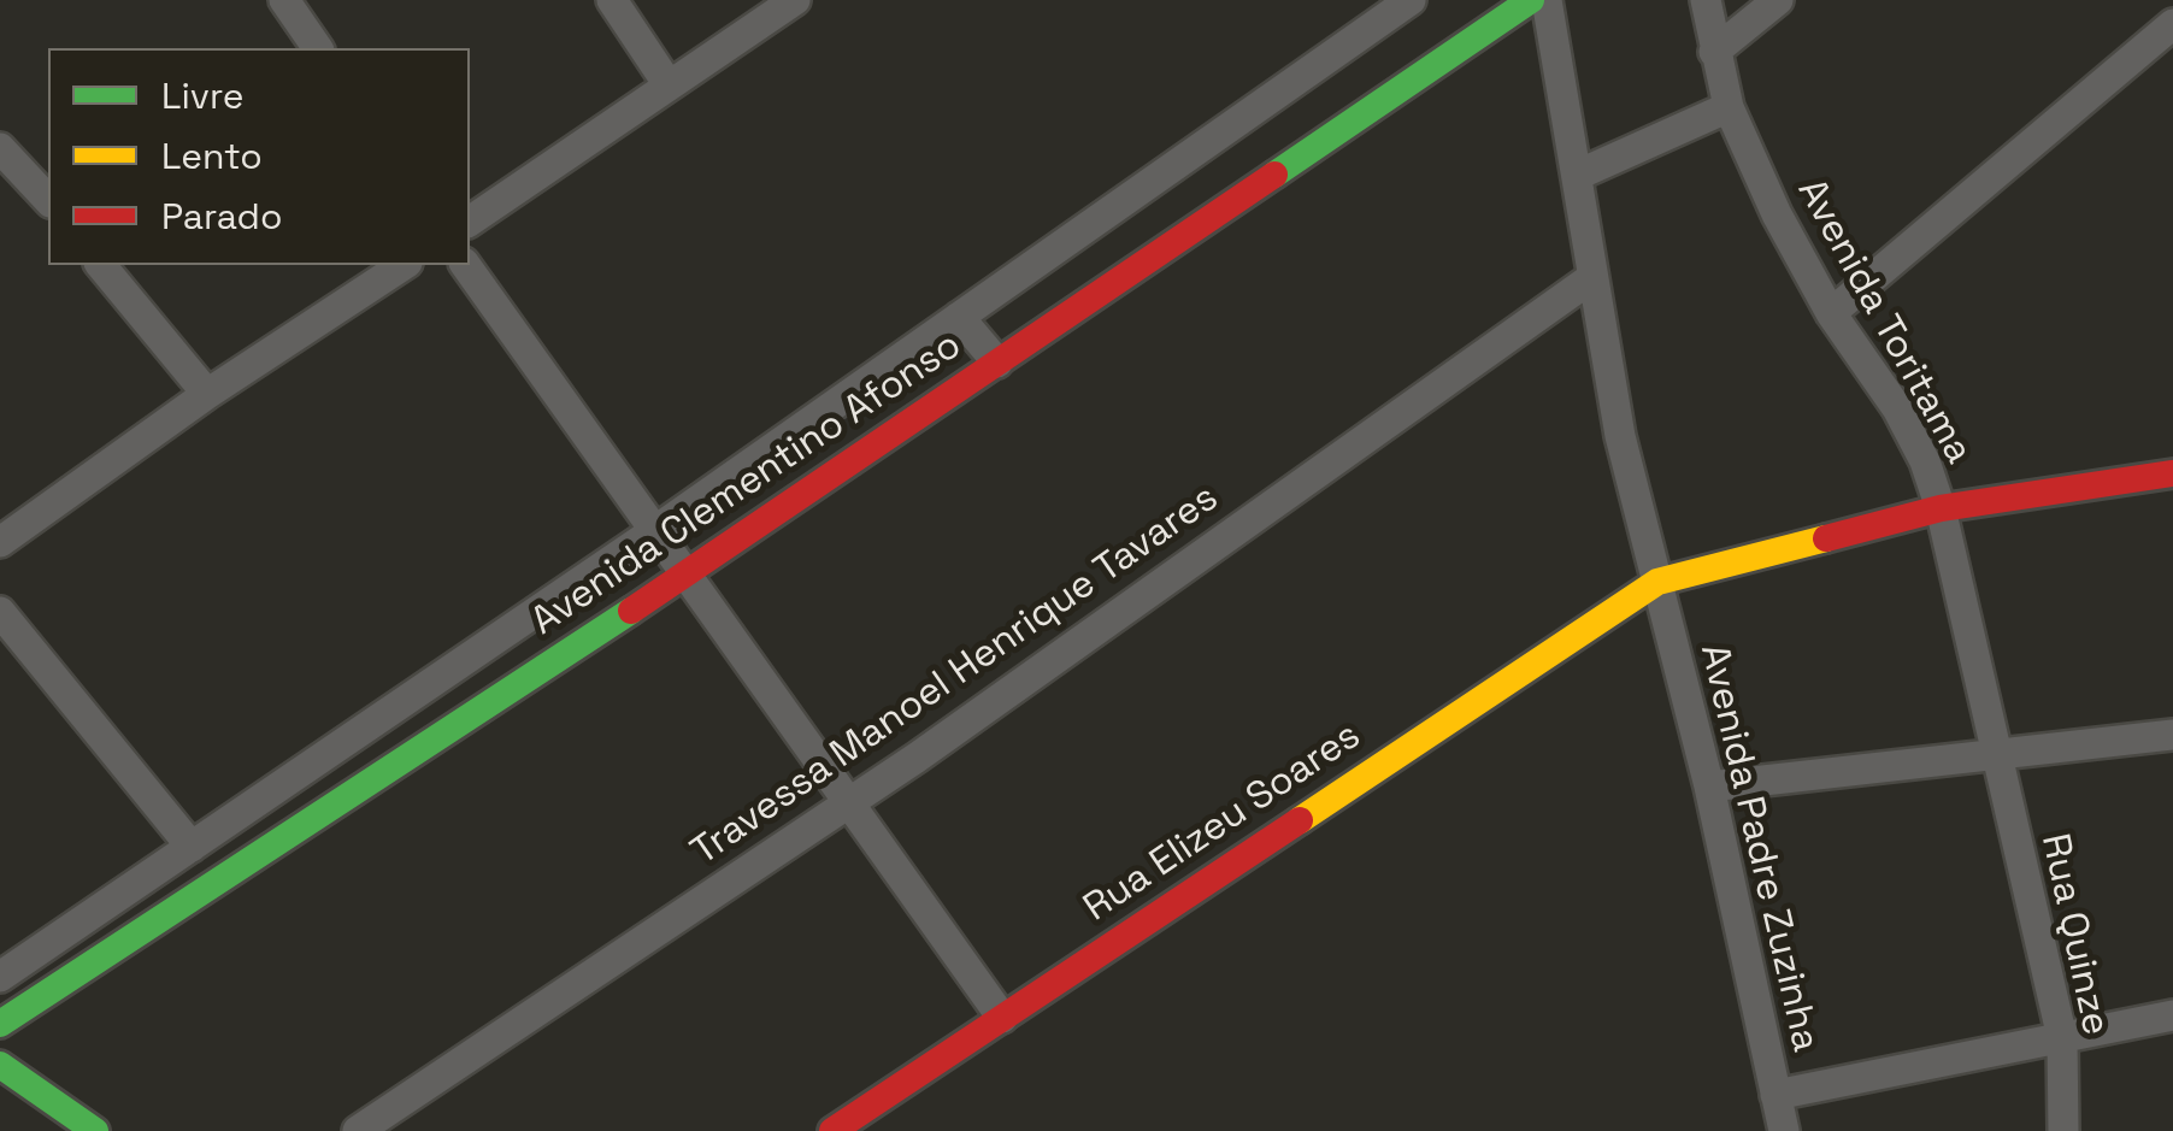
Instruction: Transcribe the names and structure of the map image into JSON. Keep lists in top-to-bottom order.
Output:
{
  "streets": {
    "street": [
      "Avenida Toritama",
      "Avenida Clementino Afonso",
      "Travessa Manoel Henrique Tavares",
      "Rua Elizeu Soares",
      "Avenida Padre Zuzinha",
      "Rua Quinze"
    ]
  },
  "crossings": [
    ["Avenida Toritama", "Rua Elizeu Soares"],
    ["Avenida Toritama", "Rua Quinze"],
    ["Rua Elizeu Soares", "Avenida Padre Zuzinha"]
  ],
  "legend": ["Livre", "Lento", "Parado"]
}
